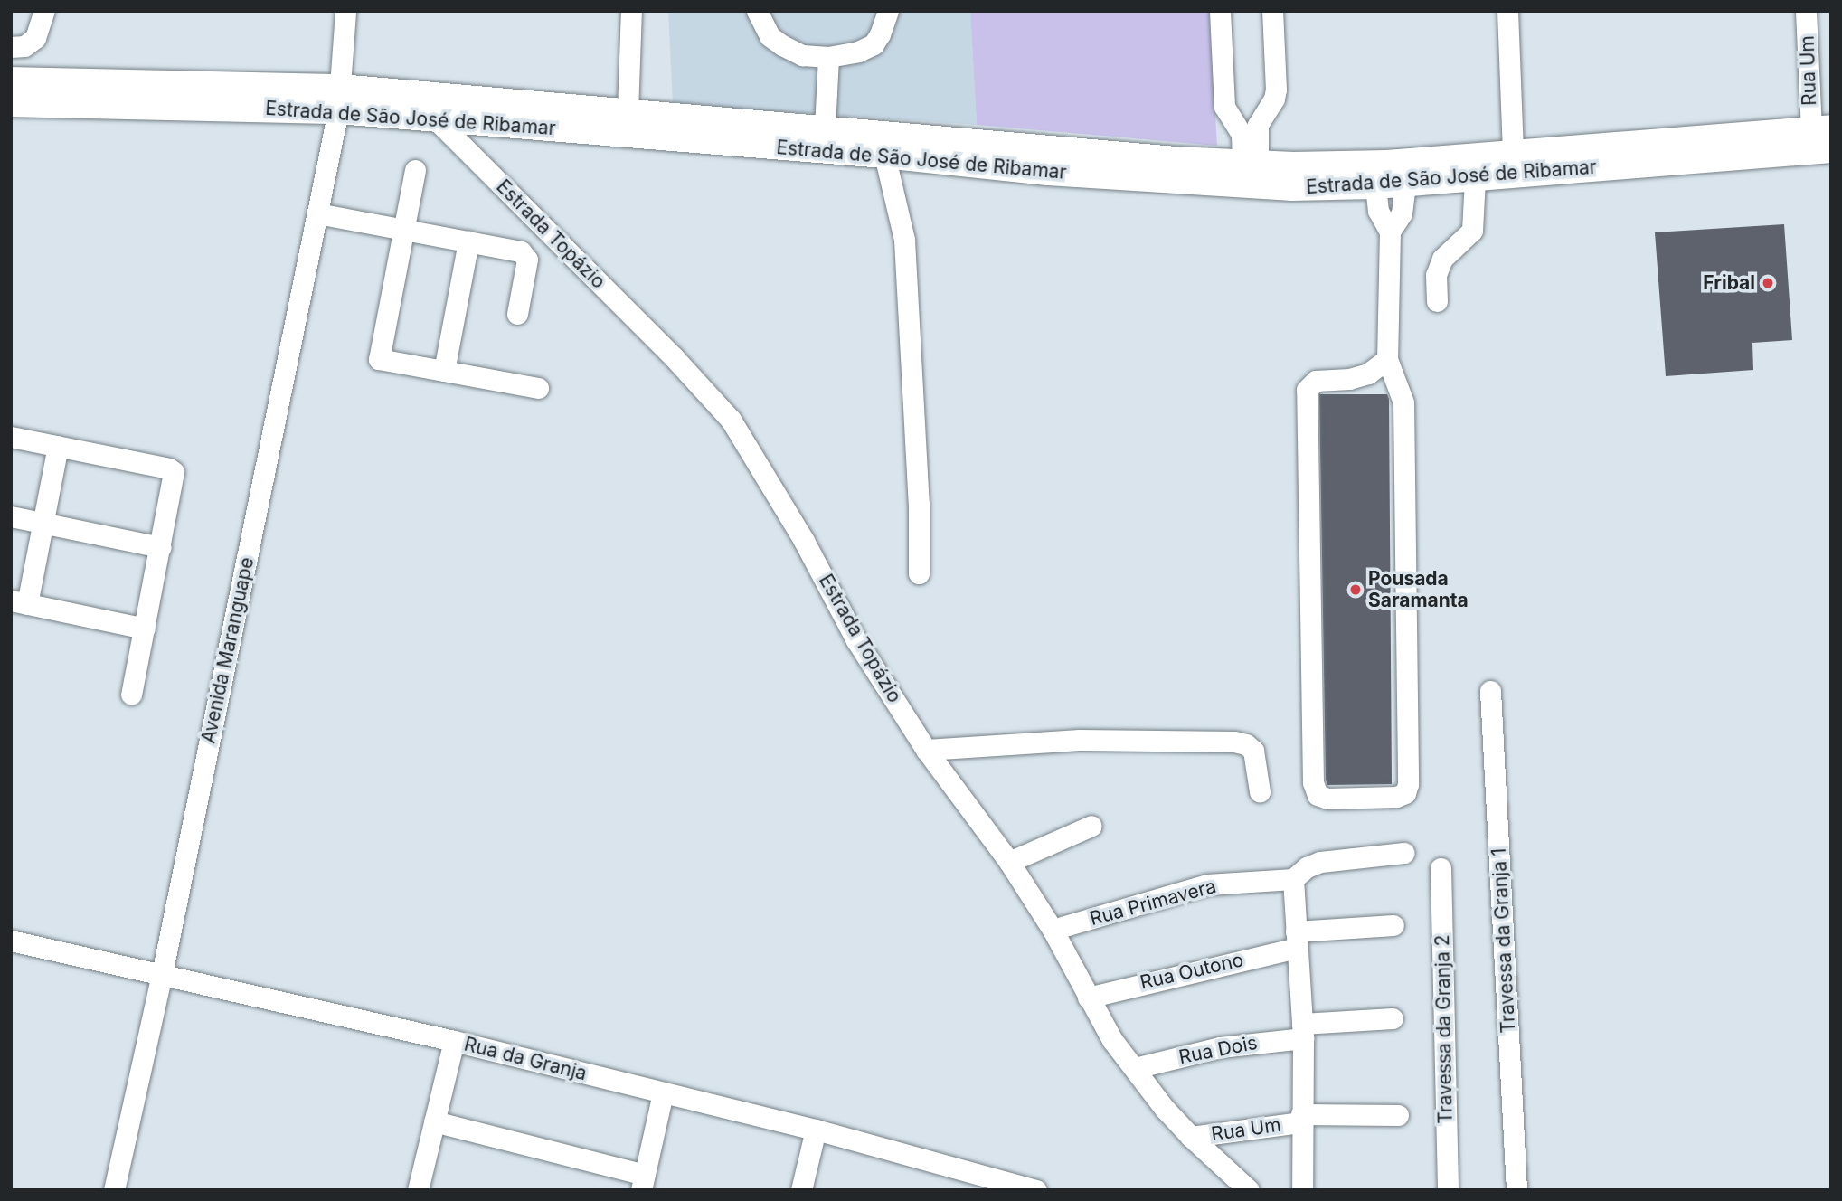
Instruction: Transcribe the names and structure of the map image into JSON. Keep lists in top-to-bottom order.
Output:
{
  "streets": {
    "main road": ["Estrada de São José de Ribamar"],
    "street": [
      "Rua Um",
      "Estrada Topázio",
      "Avenida Maranguape",
      "Rua Primavera",
      "Travessa da Granja 1",
      "Rua Outono",
      "Travessa da Granja 2",
      "Rua Dois",
      "Rua da Granja"
    ]
  },
  "crossings": [
    ["Rua Um", "Estrada de São José de Ribamar"],
    ["Rua Um", "Estrada Topázio"],
    ["Estrada de São José de Ribamar", "Estrada Topázio"],
    ["Estrada de São José de Ribamar", "Avenida Maranguape"],
    ["Estrada Topázio", "Rua Primavera"],
    ["Estrada Topázio", "Rua Outono"],
    ["Estrada Topázio", "Rua Dois"],
    ["Avenida Maranguape", "Rua da Granja"]
  ],
  "places": ["Fribal", "Pousada Saramanta"]
}
